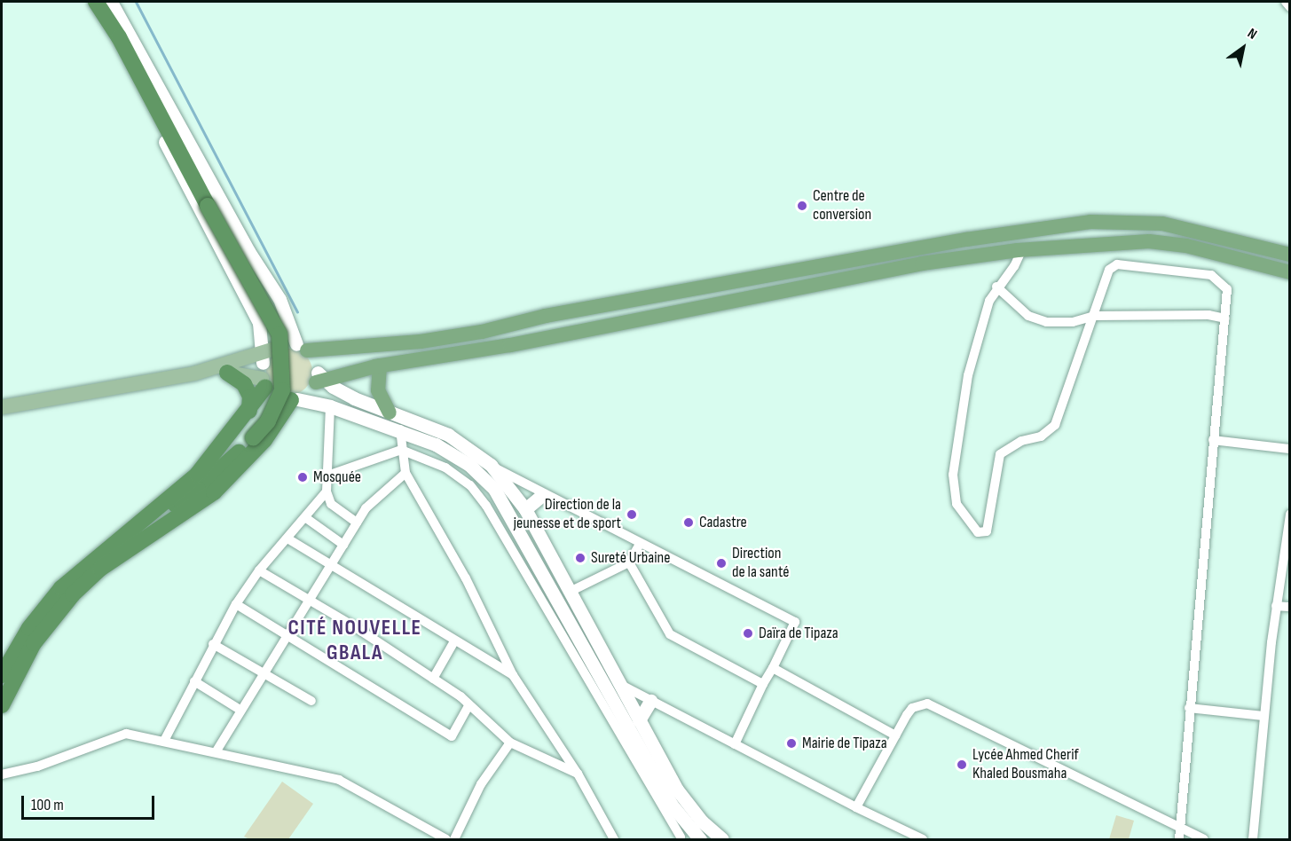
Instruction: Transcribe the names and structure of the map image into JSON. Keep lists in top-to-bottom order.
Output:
{
  "districts": ["CITÉ NOUVELLE GBALA"],
  "places": [
    "Centre de conversion",
    "Mosquée",
    "Direction de la jeunesse et de sport",
    "Cadastre",
    "Sureté Urbaine",
    "Direction de la santé",
    "Daïra de Tipaza",
    "Mairie de Tipaza",
    "Lycée Ahmed Cherif Khaled Bousmaha"
  ],
  "scale_bar": "100 m",
  "north": "top right"
}
